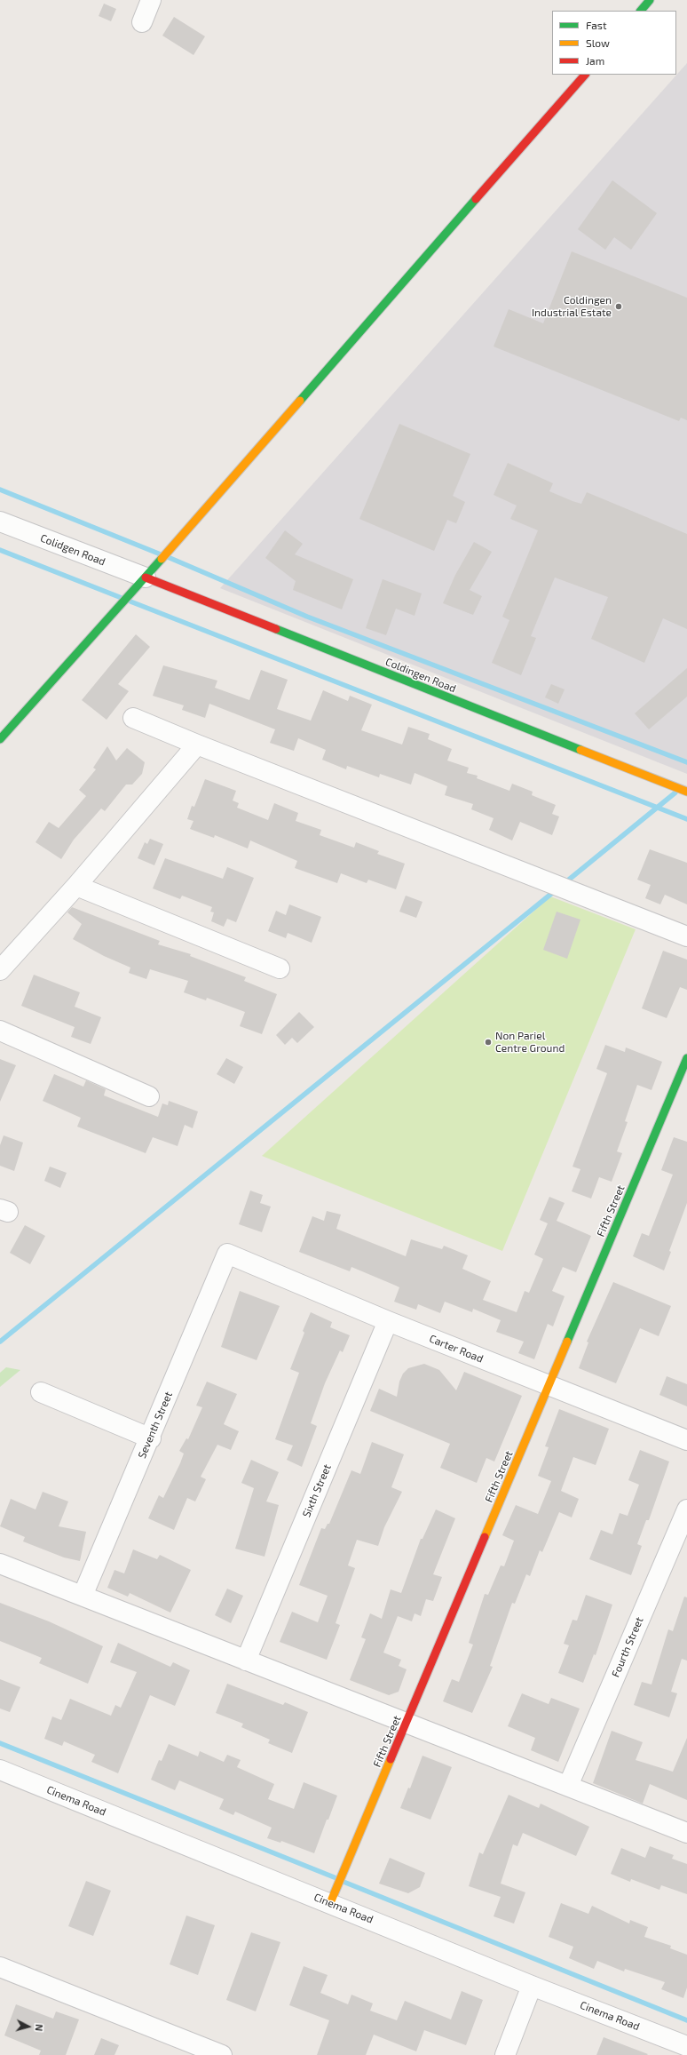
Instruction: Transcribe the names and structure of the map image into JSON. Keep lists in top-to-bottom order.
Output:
{
  "streets": {
    "street": [
      "Colidgen Road",
      "Coldingen Road",
      "Fifth Street",
      "Carter Road",
      "Seventh Street",
      "Sixth Street",
      "Fourth Street",
      "Cinema Road"
    ]
  },
  "crossings": [
    ["Colidgen Road", "Coldingen Road"],
    ["Fifth Street", "Carter Road"],
    ["Fifth Street", "Cinema Road"],
    ["Carter Road", "Seventh Street"],
    ["Carter Road", "Sixth Street"]
  ],
  "places": ["Coldingen Industrial Estate", "Non Pariel Centre Ground"],
  "legend": ["Fast", "Slow", "Jam"],
  "north": "right"
}
